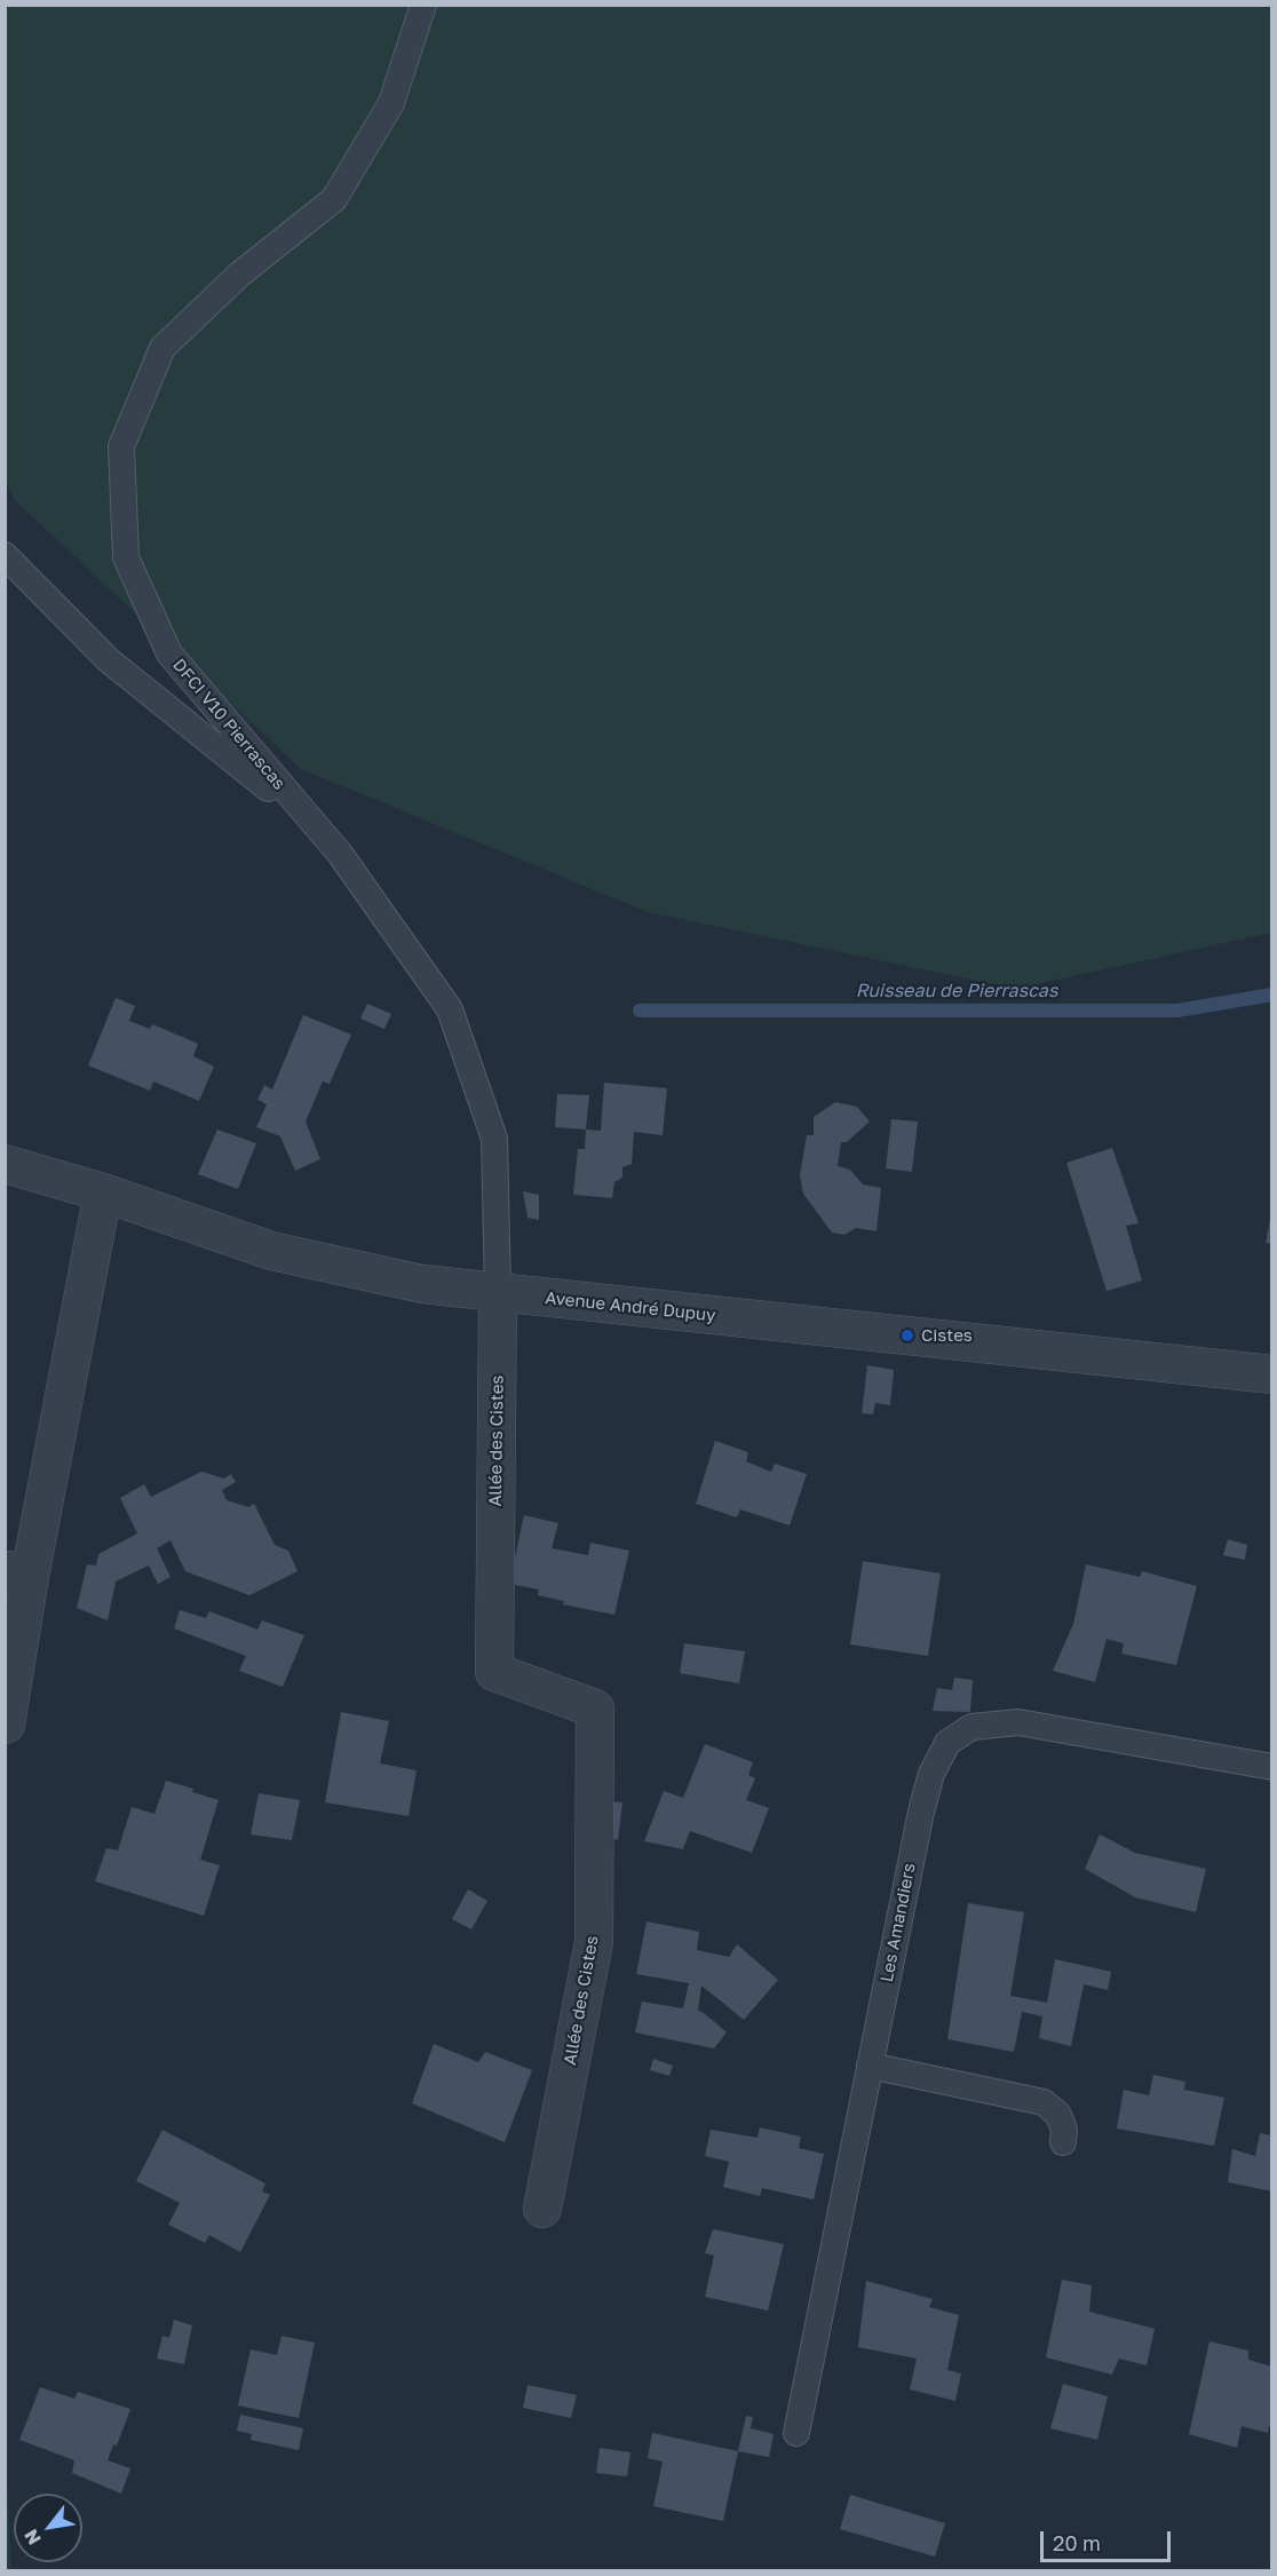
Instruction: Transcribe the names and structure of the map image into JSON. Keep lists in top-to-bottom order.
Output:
{
  "streets": {
    "street": ["Avenue André Dupuy", "Allée des Cistes"],
    "lane": ["DFCI V10 Pierrascas", "Les Amandiers"]
  },
  "crossings": [
    ["DFCI V10 Pierrascas", "Avenue André Dupuy"],
    ["DFCI V10 Pierrascas", "Allée des Cistes"],
    ["Avenue André Dupuy", "Allée des Cistes"]
  ],
  "water": ["Ruisseau de Pierrascas"],
  "places": ["Cistes"],
  "scale_bar": "20 m",
  "north": "bottom left"
}
